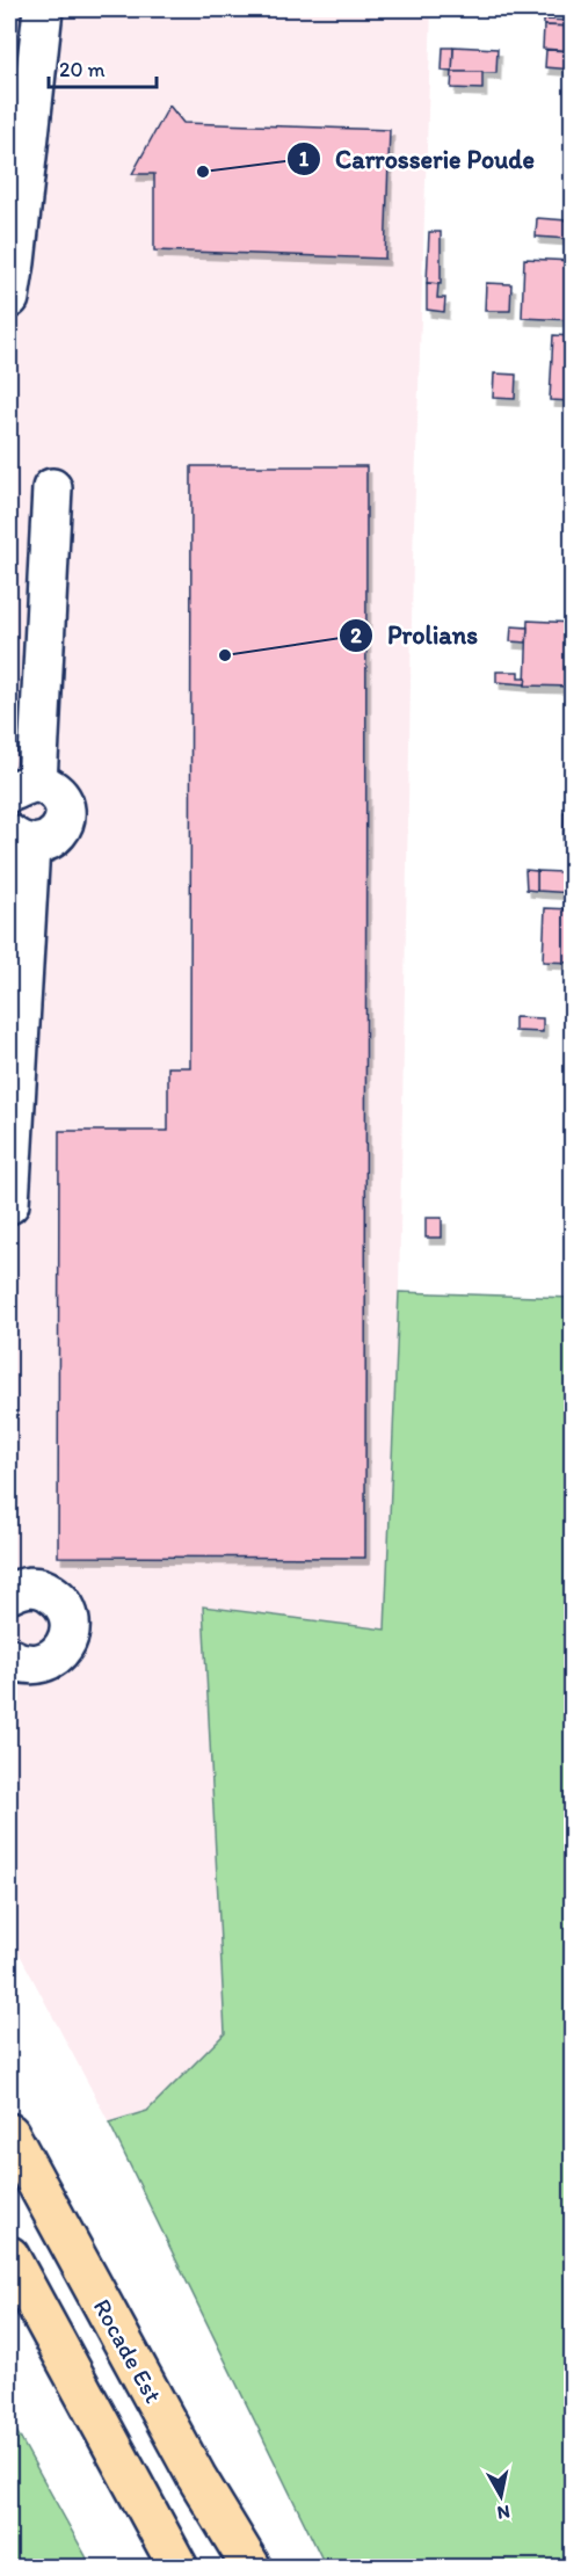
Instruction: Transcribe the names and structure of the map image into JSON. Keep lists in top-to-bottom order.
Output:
{
  "streets": {
    "highway": ["Rocade Est"]
  },
  "places": ["Carrosserie Poude", "Prolians"],
  "scale_bar": "20 m",
  "north": "bottom"
}
